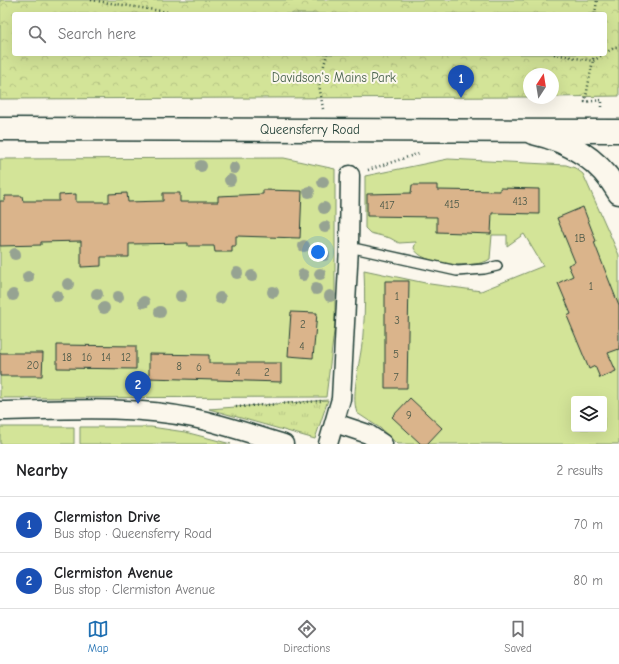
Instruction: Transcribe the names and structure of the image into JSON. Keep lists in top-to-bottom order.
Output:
{
  "streets": {
    "main road": ["Queensferry Road"]
  },
  "parks": ["Davidson's Mains Park"],
  "house_numbers": [
    "413",
    "415",
    "417",
    "1B",
    "1",
    "1",
    "3",
    "2",
    "4",
    "5",
    "18",
    "16",
    "14",
    "12",
    "20",
    "8",
    "6",
    "4",
    "2",
    "7",
    "9"
  ],
  "north": "top",
  "page": {
    "search": "Search here",
    "pins": ["1", "2"],
    "heading": ["Nearby", "2 results"],
    "list": [
      {
        "mark": "1",
        "name": "Clermiston Drive",
        "note": "Bus stop · Queensferry Road",
        "value": "70 m"
      },
      {
        "mark": "2",
        "name": "Clermiston Avenue",
        "note": "Bus stop · Clermiston Avenue",
        "value": "80 m"
      }
    ],
    "nav": ["Map", "Directions", "Saved"]
  }
}
